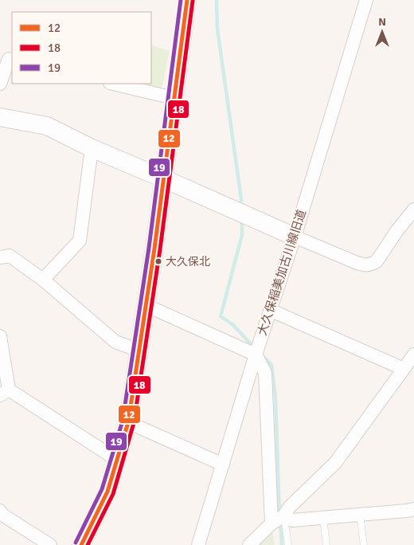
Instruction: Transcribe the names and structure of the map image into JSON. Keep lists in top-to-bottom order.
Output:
{
  "streets": {
    "street": ["大久保稲美加古川線旧道"]
  },
  "places": ["大久保北"],
  "lines": ["transit line 12", "transit line 19", "transit line 18"],
  "legend": ["12", "18", "19"],
  "north": "top"
}
